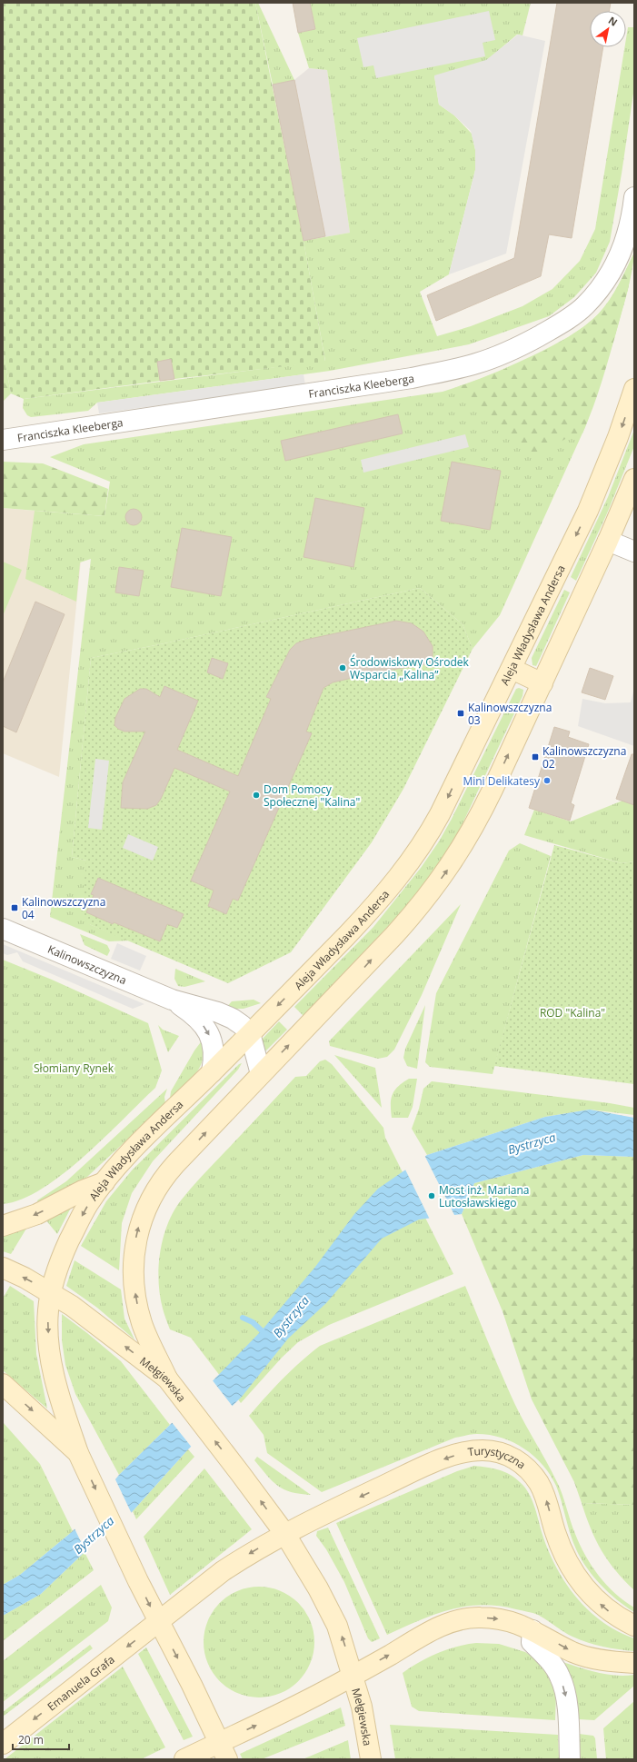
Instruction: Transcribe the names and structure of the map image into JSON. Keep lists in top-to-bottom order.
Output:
{
  "streets": {
    "main road": [
      "Aleja Władysława Andersa",
      "Mełgiewska",
      "Turystyczna",
      "Emanuela Grafa"
    ],
    "street": ["Franciszka Kleeberga", "Kalinowszczyzna"]
  },
  "crossings": [
    ["Aleja Władysława Andersa", "Kalinowszczyzna"],
    ["Aleja Władysława Andersa", "Mełgiewska"],
    ["Mełgiewska", "Turystyczna"],
    ["Turystyczna", "Emanuela Grafa"]
  ],
  "one_way": ["Emanuela Grafa"],
  "water": ["Bystrzyca"],
  "parks": ["ROD \"Kalina\"", "Słomiany Rynek"],
  "places": {
    "other": [
      "Środowiskowy Ośrodek Wsparcia „Kalina”",
      "Mini Delikatesy",
      "Dom Pomocy Społecznej \"Kalina\"",
      "Most inż. Mariana Lutosławskiego"
    ],
    "transit": ["Kalinowszczyzna 03", "Kalinowszczyzna 02", "Kalinowszczyzna 04"]
  },
  "scale_bar": "20 m",
  "north": "top right"
}
